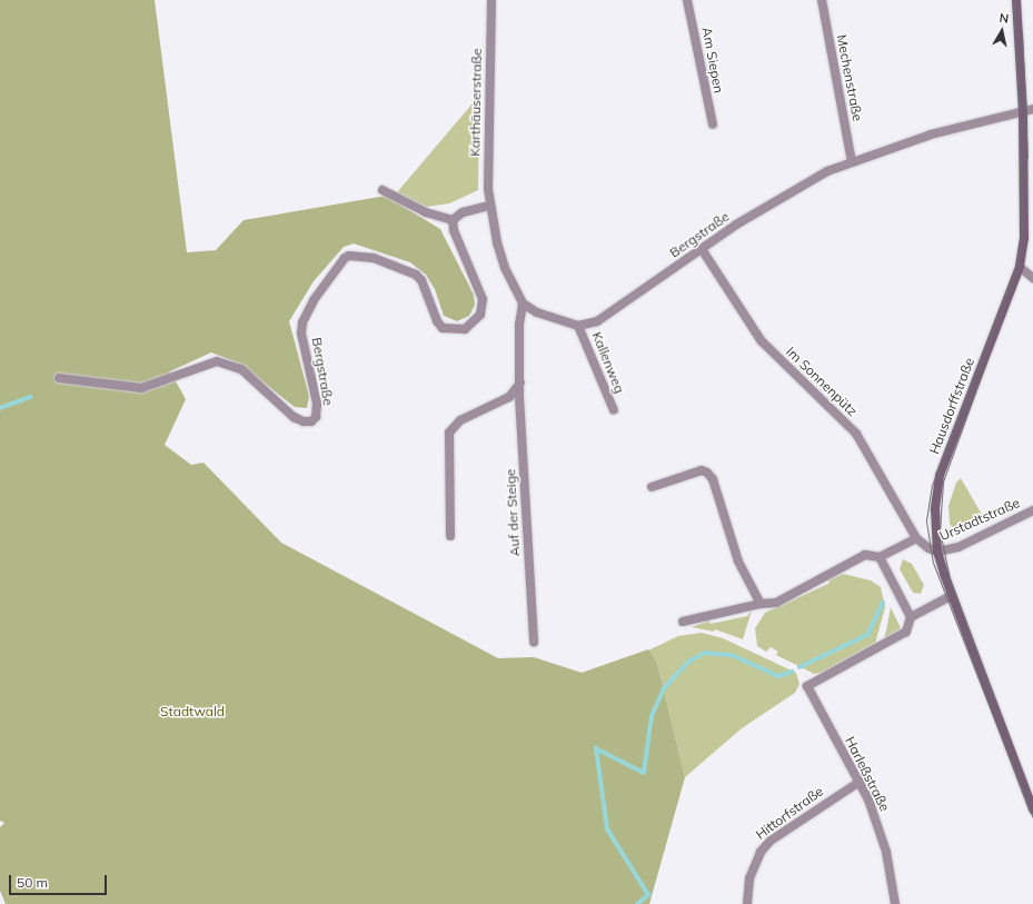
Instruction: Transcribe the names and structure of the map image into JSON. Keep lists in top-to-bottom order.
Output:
{
  "streets": {
    "main road": ["Hausdorffstraße"],
    "street": [
      "Am Siepen",
      "Mechenstraße",
      "Karthäuserstraße",
      "Bergstraße",
      "Kallenweg",
      "Im Sonnenpütz",
      "Auf der Steige",
      "Urstadtstraße",
      "Harleßstraße",
      "Hittorfstraße"
    ]
  },
  "crossings": [
    ["Mechenstraße", "Bergstraße"],
    ["Bergstraße", "Kallenweg"],
    ["Bergstraße", "Im Sonnenpütz"],
    ["Bergstraße", "Hausdorffstraße"],
    ["Hausdorffstraße", "Urstadtstraße"],
    ["Harleßstraße", "Hittorfstraße"]
  ],
  "parks": ["Stadtwald"],
  "scale_bar": "50 m",
  "north": "top"
}
